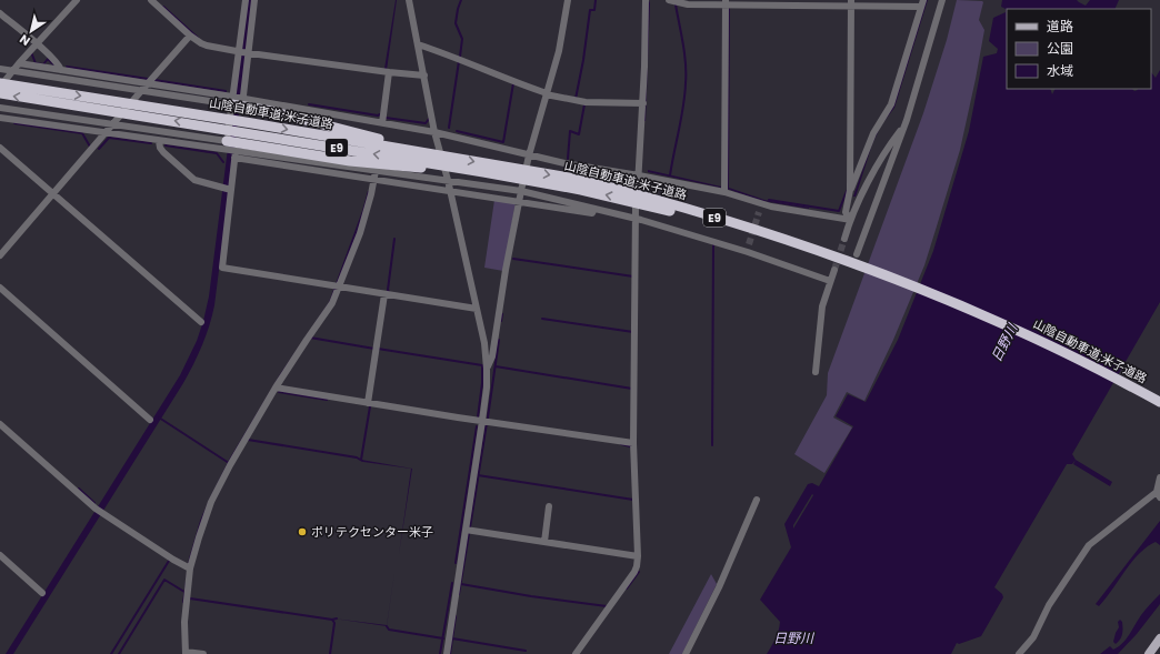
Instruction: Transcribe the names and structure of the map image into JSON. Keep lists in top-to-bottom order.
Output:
{
  "streets": {
    "highway": ["山陰自動車道;米子道路", "E9"]
  },
  "water": ["日野川"],
  "places": ["ポリテクセンター米子"],
  "legend": ["道路", "公園", "水域"],
  "north": "bottom left"
}
